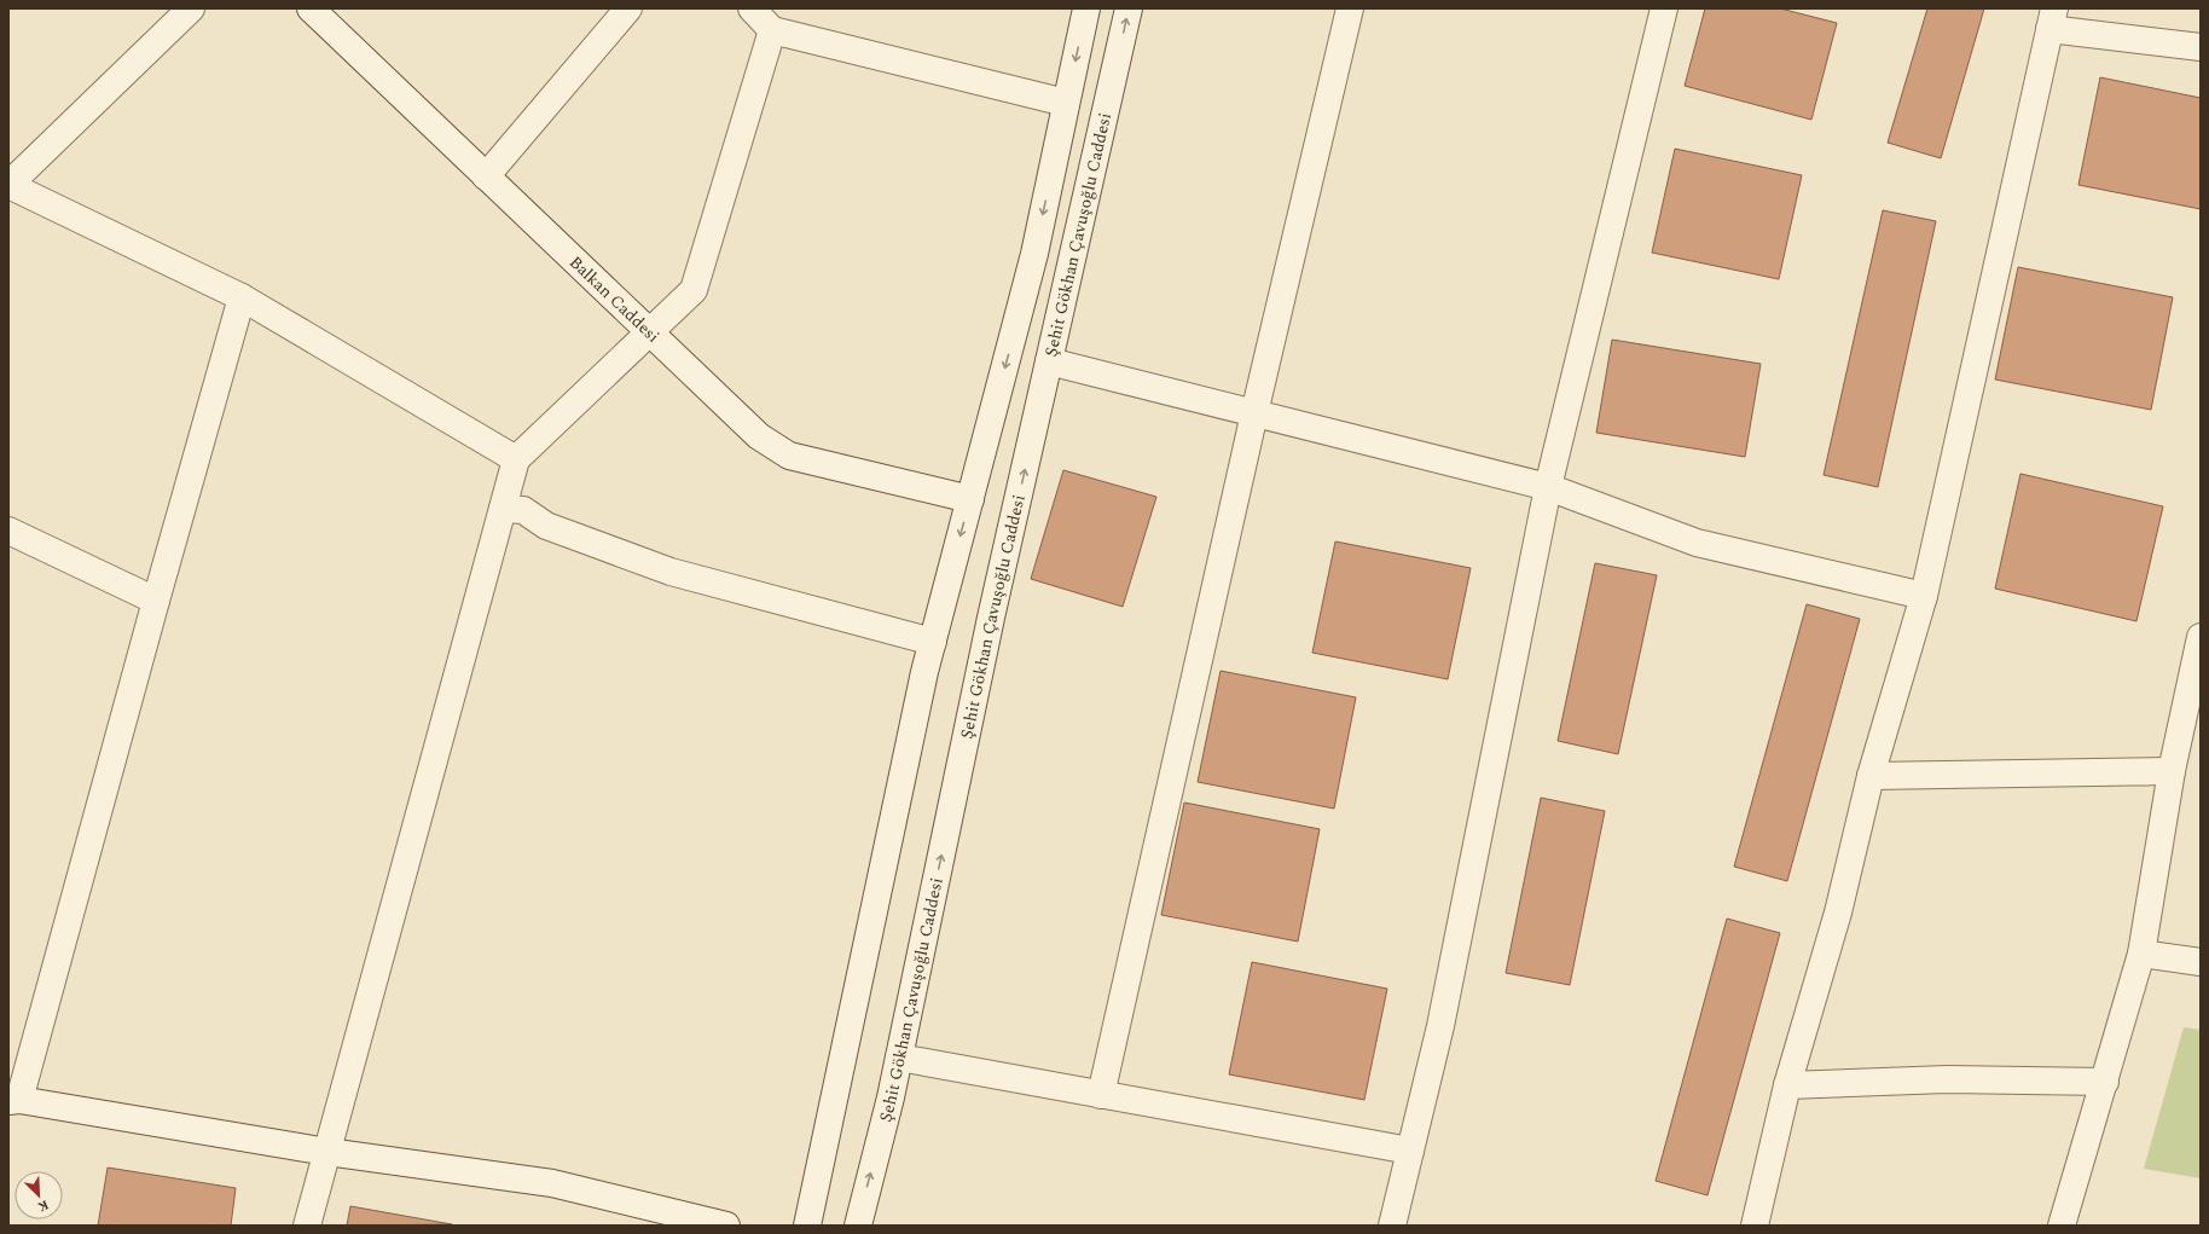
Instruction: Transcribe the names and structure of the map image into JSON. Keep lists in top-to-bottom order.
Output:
{
  "streets": {
    "street": ["Şehit Gökhan Çavuşoğlu Caddesi", "Balkan Caddesi"]
  },
  "north": "bottom right"
}
